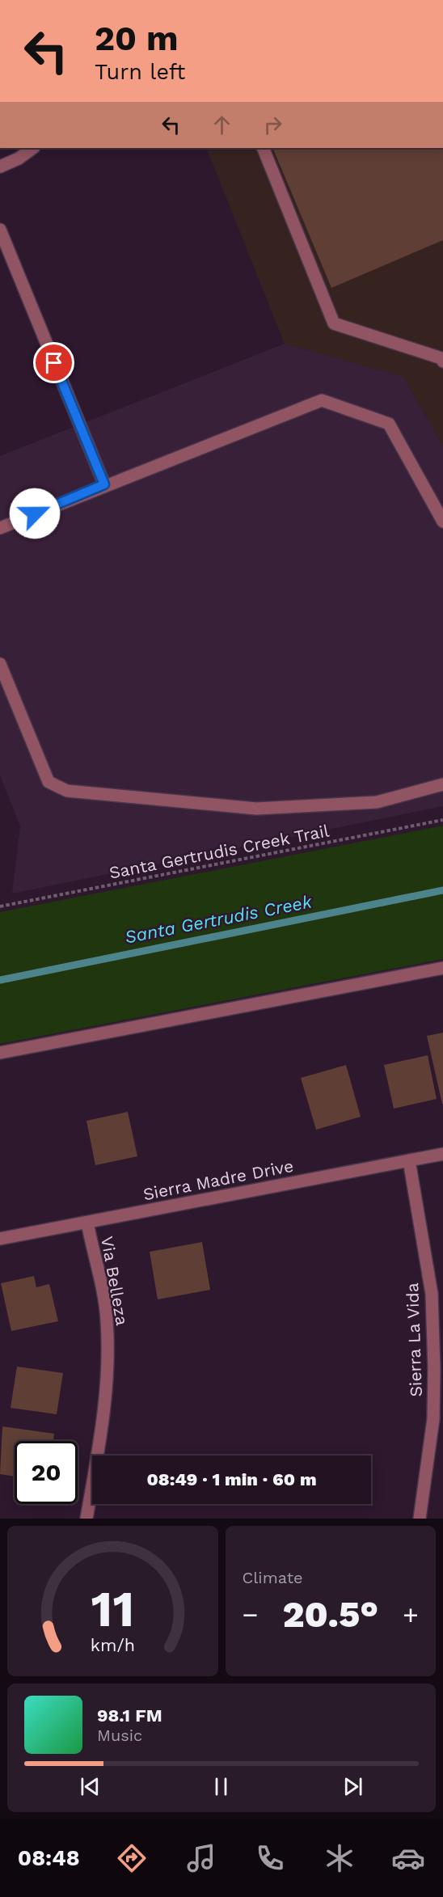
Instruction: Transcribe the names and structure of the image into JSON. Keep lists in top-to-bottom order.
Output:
{
  "streets": {
    "street": ["Sierra Madre Drive", "Via Belleza", "Sierra La Vida"],
    "path": ["Santa Gertrudis Creek Trail"]
  },
  "crossings": [
    ["Sierra Madre Drive", "Via Belleza"],
    ["Sierra Madre Drive", "Sierra La Vida"]
  ],
  "water": ["Santa Gertrudis Creek"],
  "page": {
    "turn": ["20 m", "Turn left"],
    "limit": "20",
    "trip": "08:49 · 1 min · 60 m",
    "tile": "Climate",
    "heat": ["−", "20.5°", "+"],
    "song": ["98.1 FM", "Music"],
    "tabs": "08:48",
    "gauge": ["11", "km/h"]
  }
}
